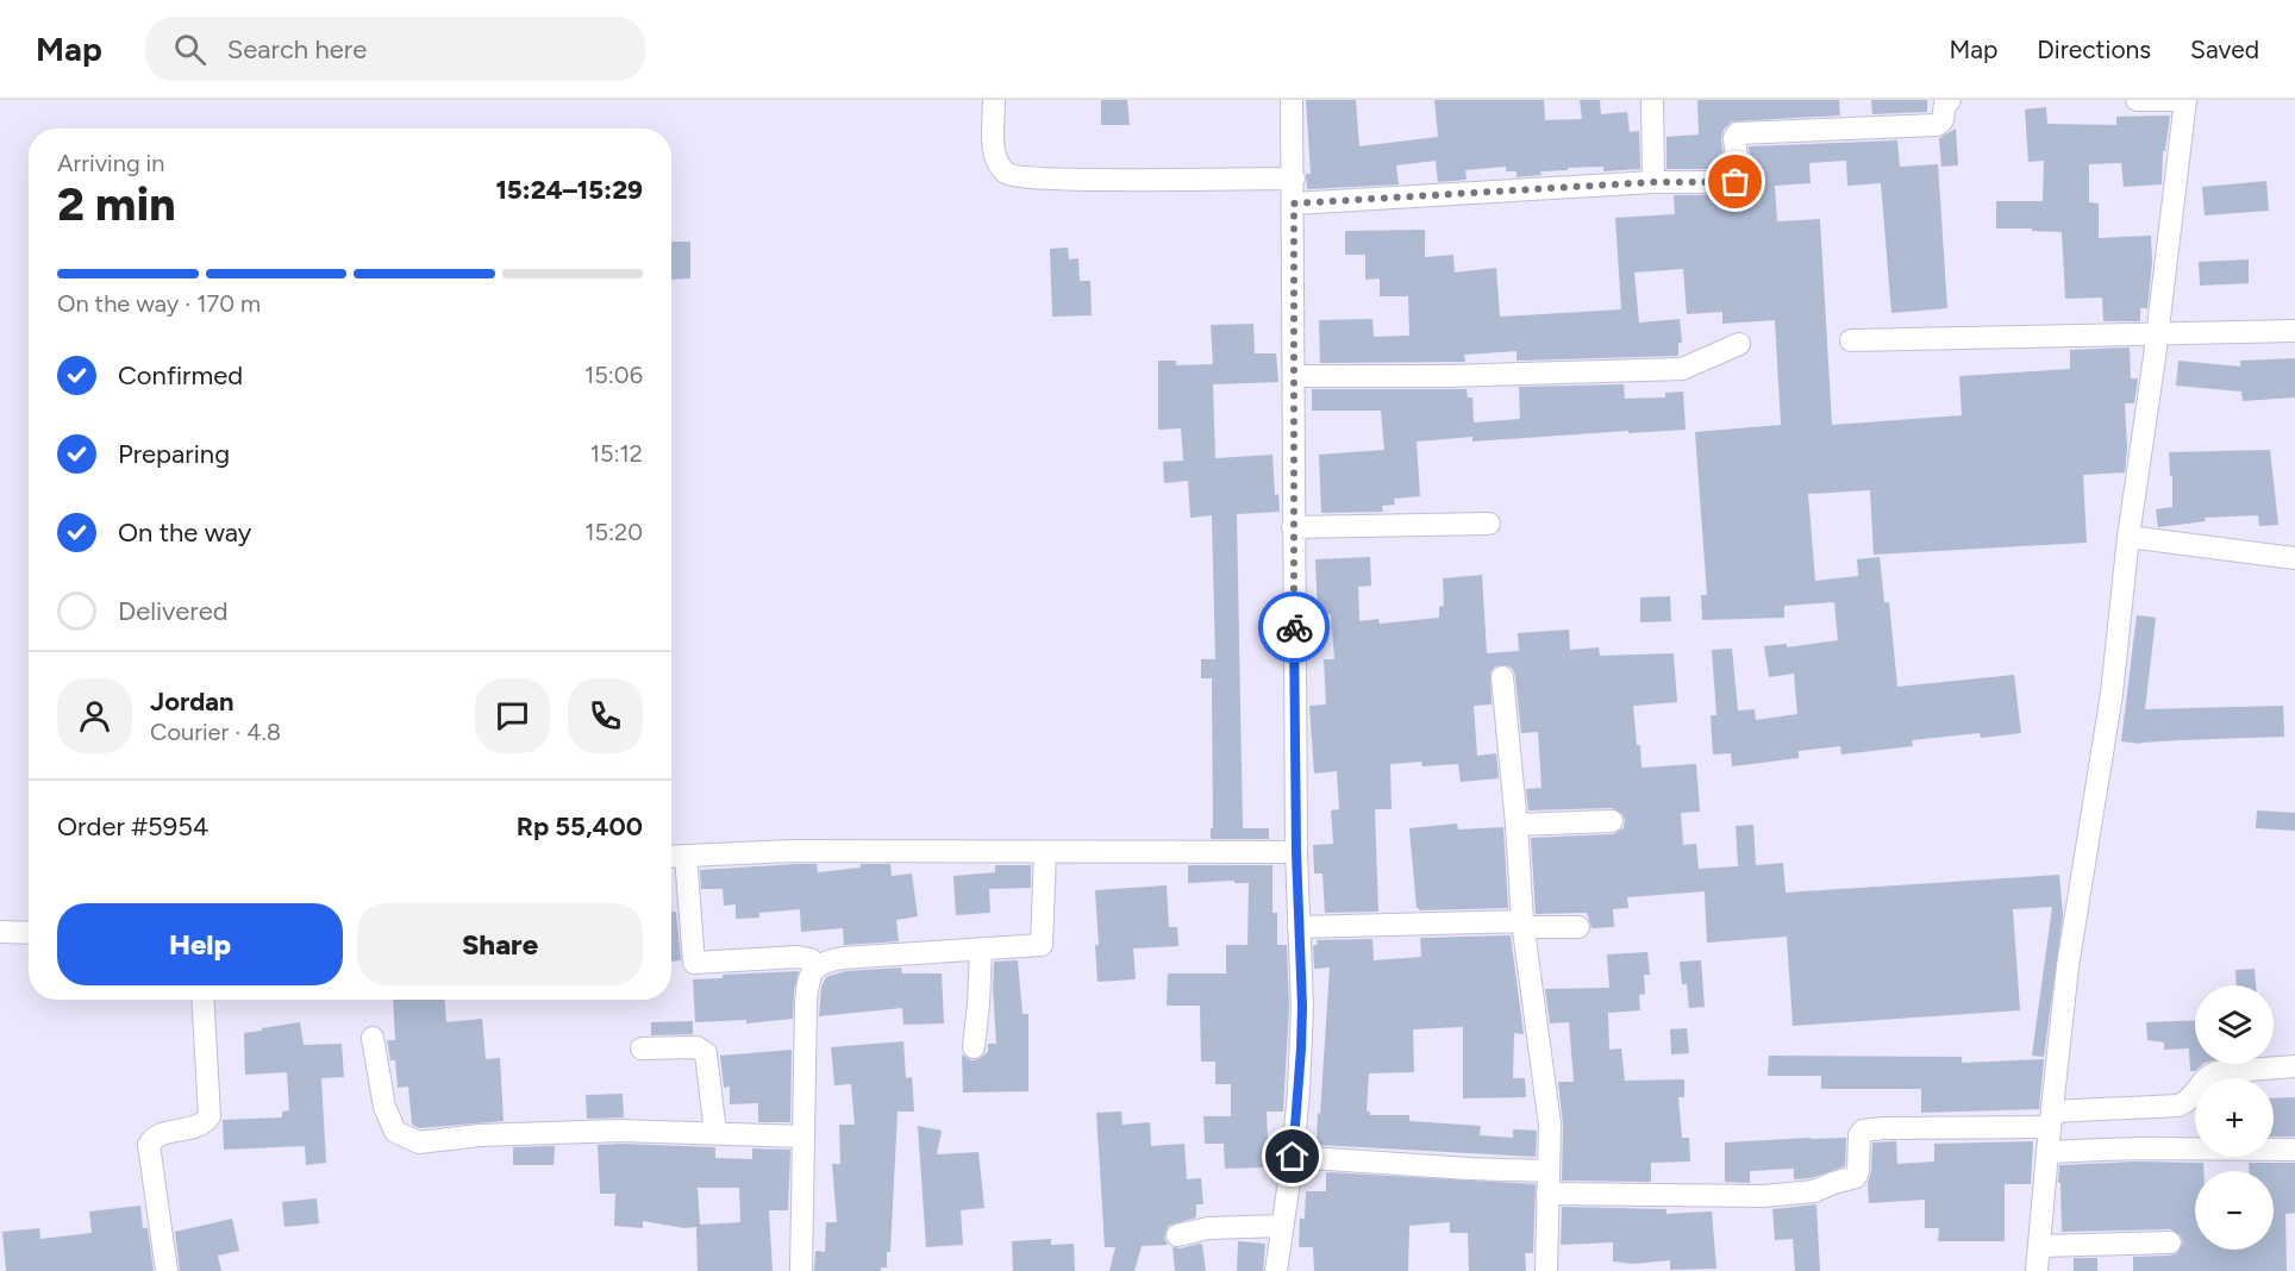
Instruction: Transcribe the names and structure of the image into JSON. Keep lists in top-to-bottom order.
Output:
{
  "page": {
    "header": "Map",
    "search": "Search here",
    "nav": ["Map", "Directions", "Saved"],
    "heading": ["2 min", "Arriving in", "15:24–15:29"],
    "panel": [
      "Jordan",
      "Courier · 4.8",
      "Order #5954",
      "Rp 55,400"
    ],
    "bar": "On the way · 170 m",
    "list": [
      ["Confirmed", "15:06"],
      ["Preparing", "15:12"],
      ["On the way", "15:20"],
      "Delivered"
    ],
    "buttons": ["Help", "Share"],
    "map_buttons": ["+", "−"]
  }
}
